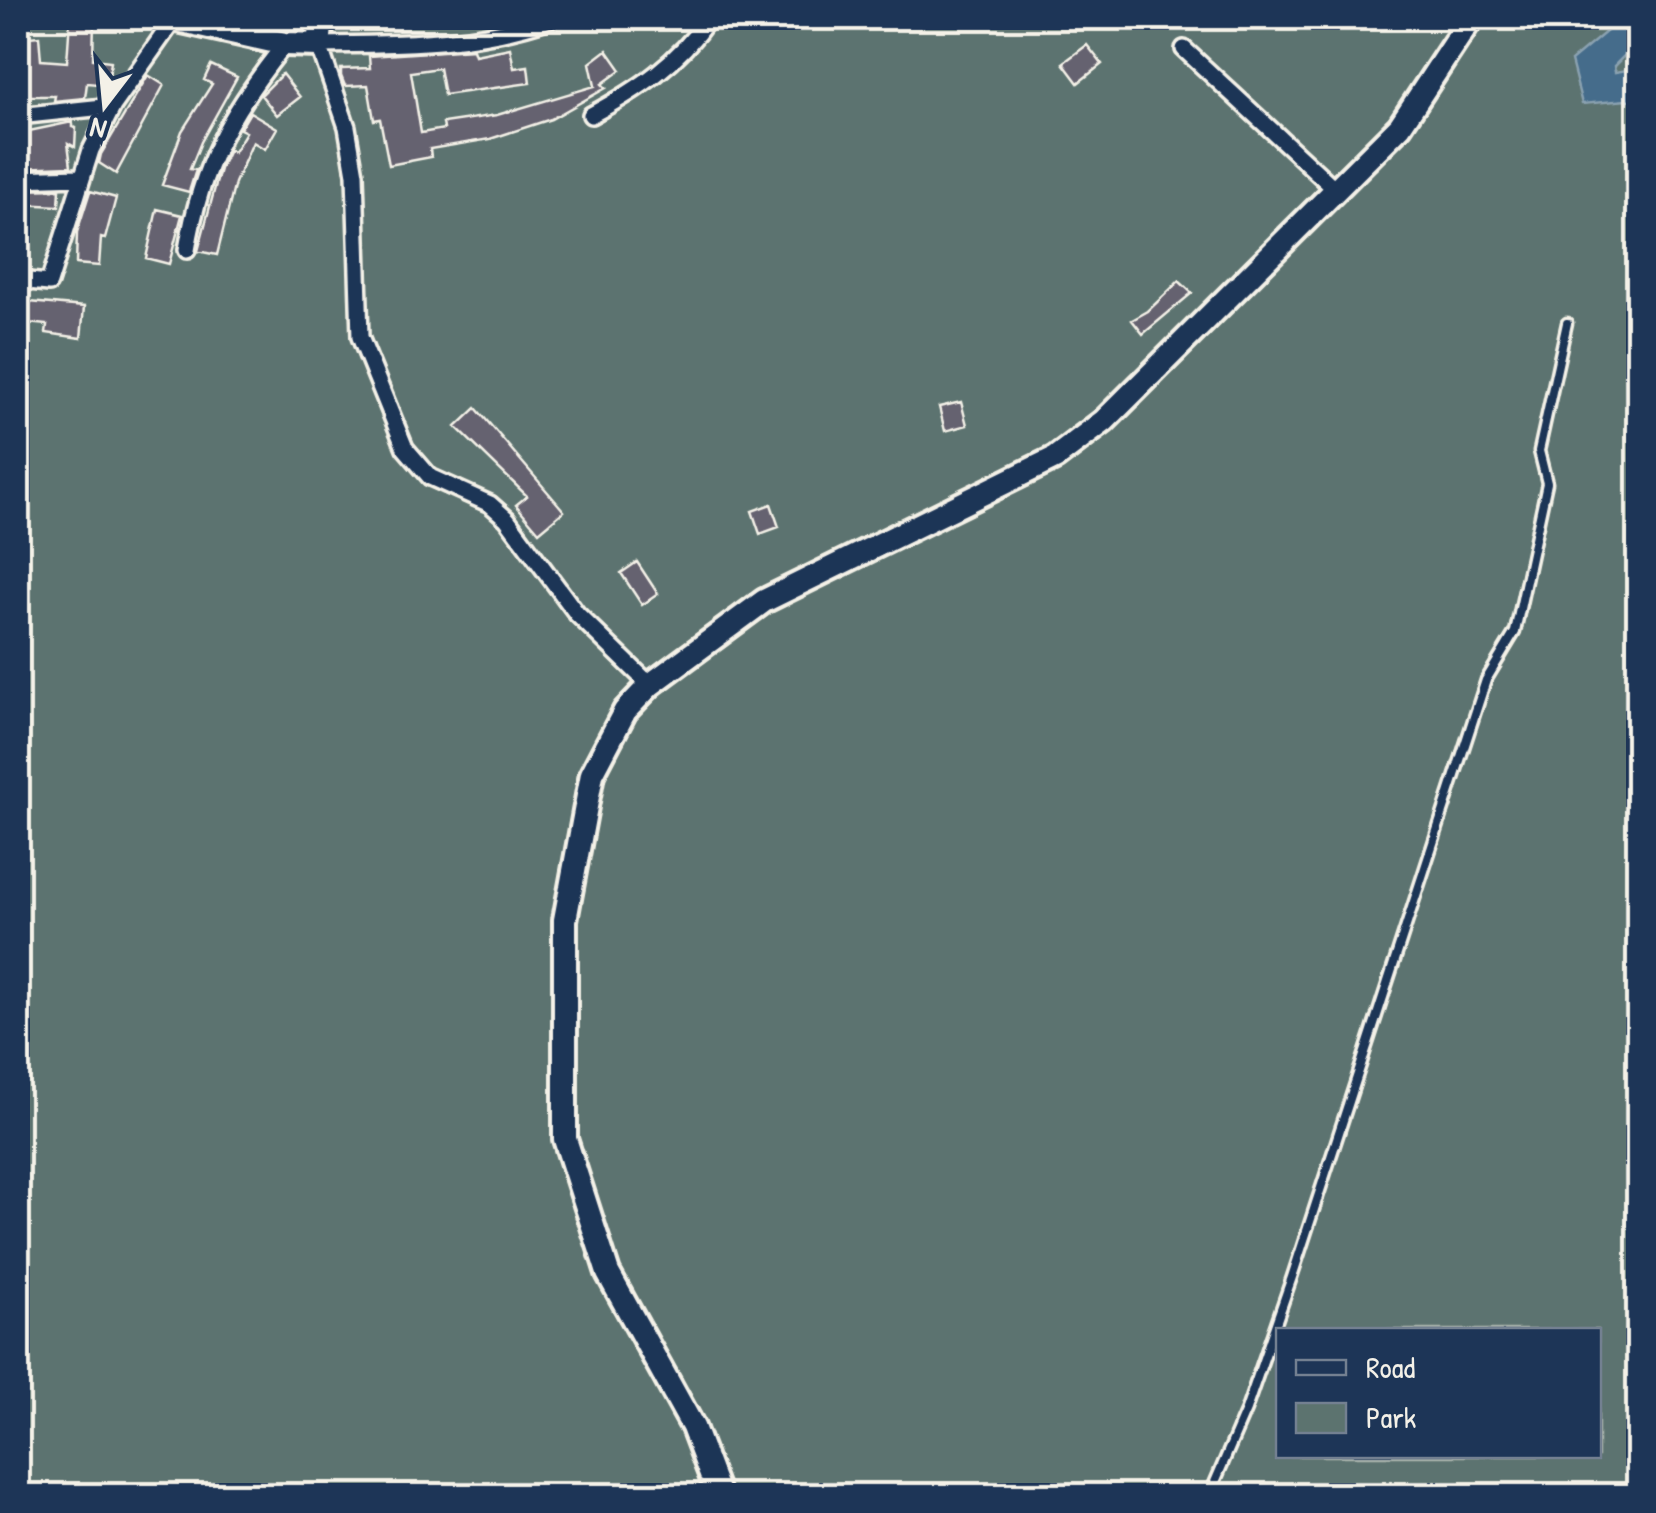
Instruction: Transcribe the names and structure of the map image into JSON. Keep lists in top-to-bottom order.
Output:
{
  "legend": ["Road", "Park"],
  "north": "bottom"
}
